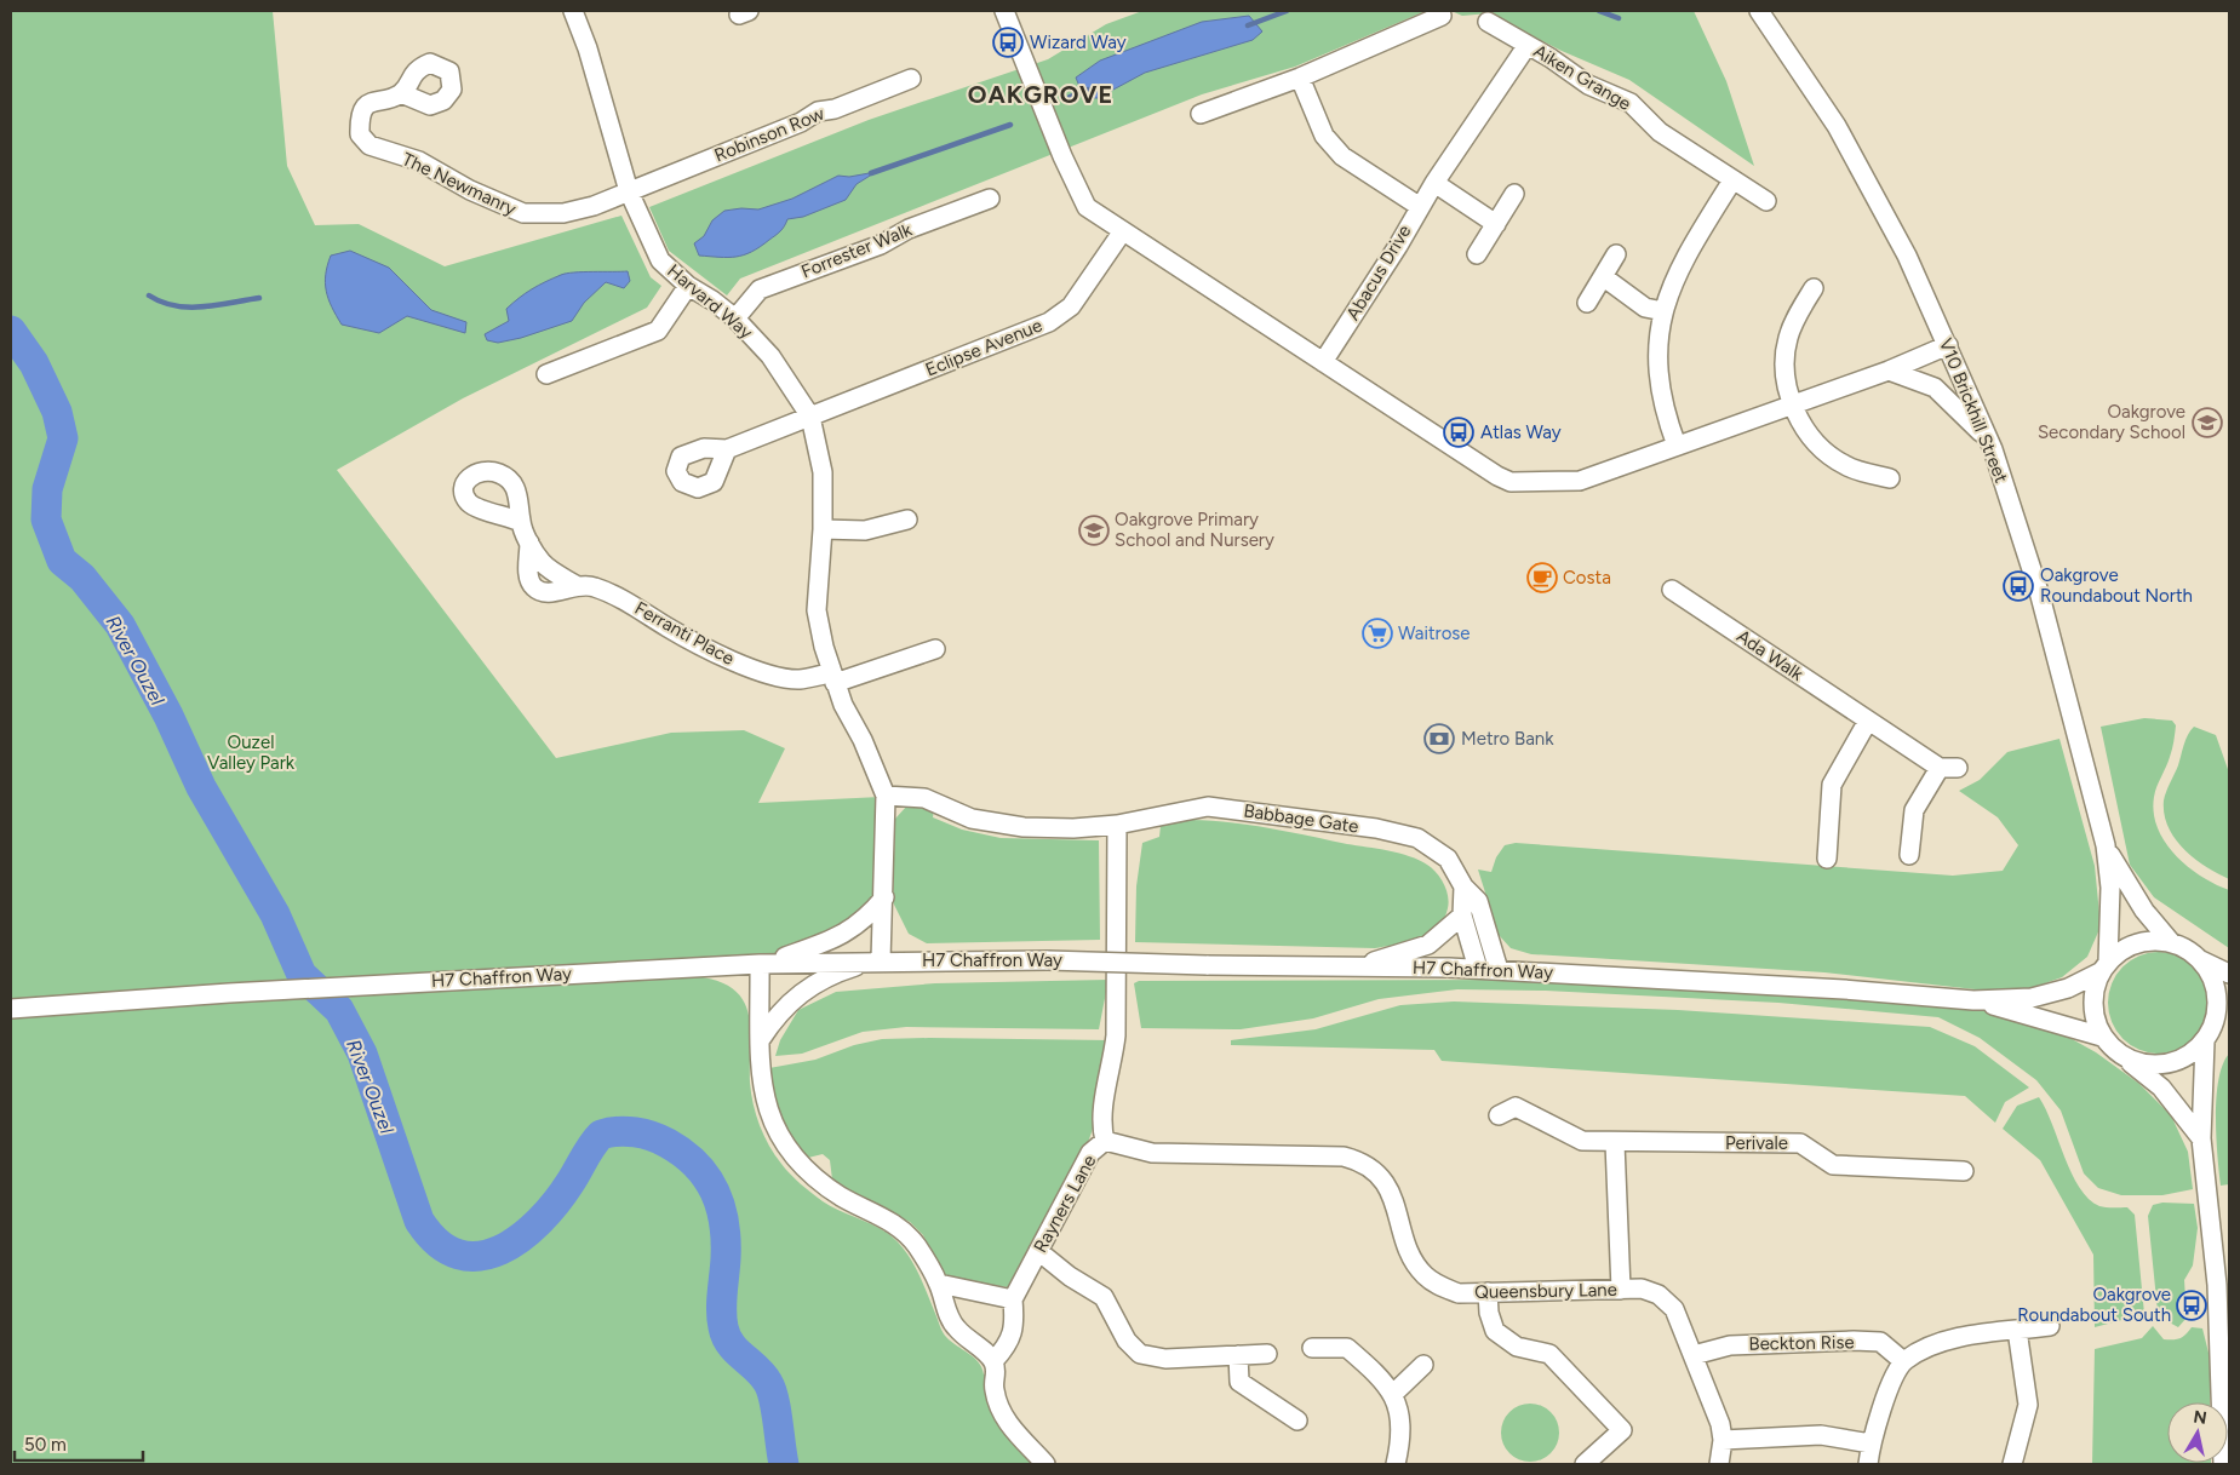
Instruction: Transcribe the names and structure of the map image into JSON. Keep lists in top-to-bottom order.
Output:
{
  "streets": {
    "street": [
      "Aiken Grange",
      "Robinson Row",
      "The Newmanry",
      "Forrester Walk",
      "Abacus Drive",
      "Harvard Way",
      "Eclipse Avenue",
      "V10 Brickhill Street",
      "Ferranti Place",
      "Ada Walk",
      "Babbage Gate",
      "H7 Chaffron Way",
      "Perivale",
      "Rayners Lane",
      "Queensbury Lane",
      "Beckton Rise"
    ]
  },
  "crossings": [
    ["Aiken Grange", "Abacus Drive"],
    ["Robinson Row", "The Newmanry"],
    ["Robinson Row", "Harvard Way"],
    ["The Newmanry", "Harvard Way"],
    ["Forrester Walk", "Harvard Way"],
    ["Harvard Way", "Eclipse Avenue"],
    ["Harvard Way", "Ferranti Place"],
    ["Harvard Way", "Babbage Gate"],
    ["V10 Brickhill Street", "H7 Chaffron Way"],
    ["Babbage Gate", "H7 Chaffron Way"],
    ["Babbage Gate", "Rayners Lane"],
    ["Rayners Lane", "Queensbury Lane"],
    ["Queensbury Lane", "Beckton Rise"]
  ],
  "districts": ["OAKGROVE"],
  "water": ["River Ouzel"],
  "parks": ["Ouzel Valley Park"],
  "places": {
    "bus stop": [
      "Wizard Way",
      "Atlas Way",
      "Oakgrove Roundabout North",
      "Oakgrove Roundabout South"
    ],
    "school or university": ["Oakgrove Secondary School", "Oakgrove Primary School and Nursery"],
    "cafe": ["Costa"],
    "supermarket": ["Waitrose"],
    "bank": ["Metro Bank"]
  },
  "scale_bar": "50 m",
  "north": "top"
}
